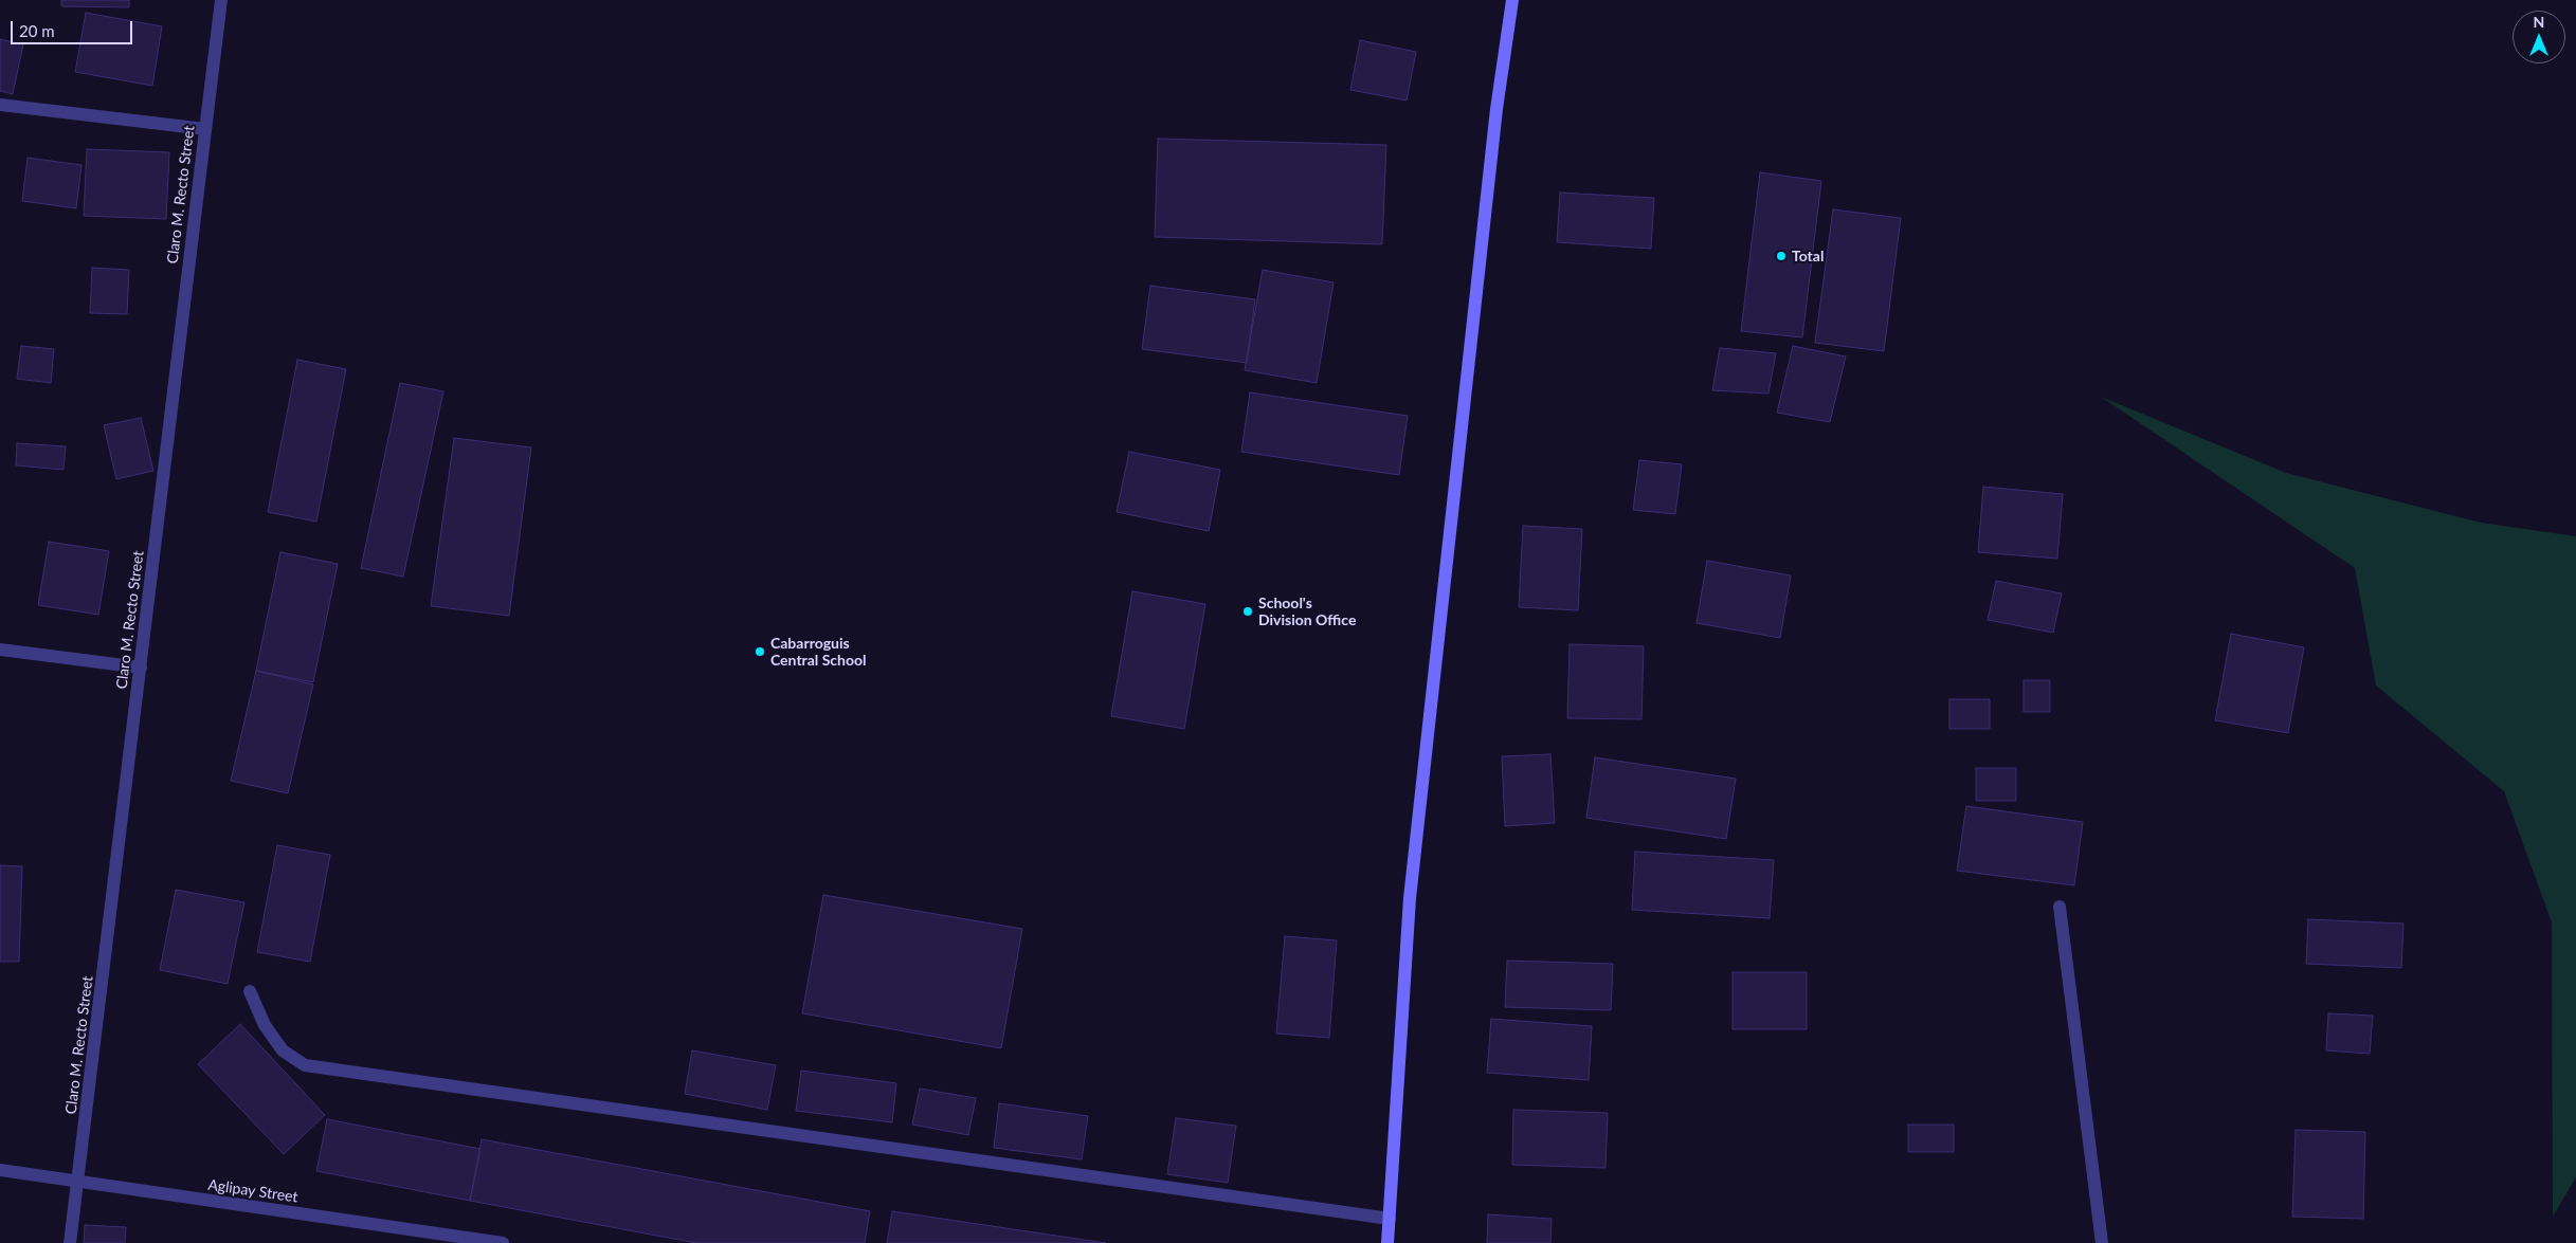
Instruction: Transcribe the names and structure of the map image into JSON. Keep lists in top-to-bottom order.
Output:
{
  "streets": {
    "street": ["Claro M. Recto Street", "Aglipay Street"]
  },
  "crossings": [
    ["Claro M. Recto Street", "Aglipay Street"]
  ],
  "places": ["Total", "School's Division Office", "Cabarroguis Central School"],
  "scale_bar": "20 m",
  "north": "top"
}
